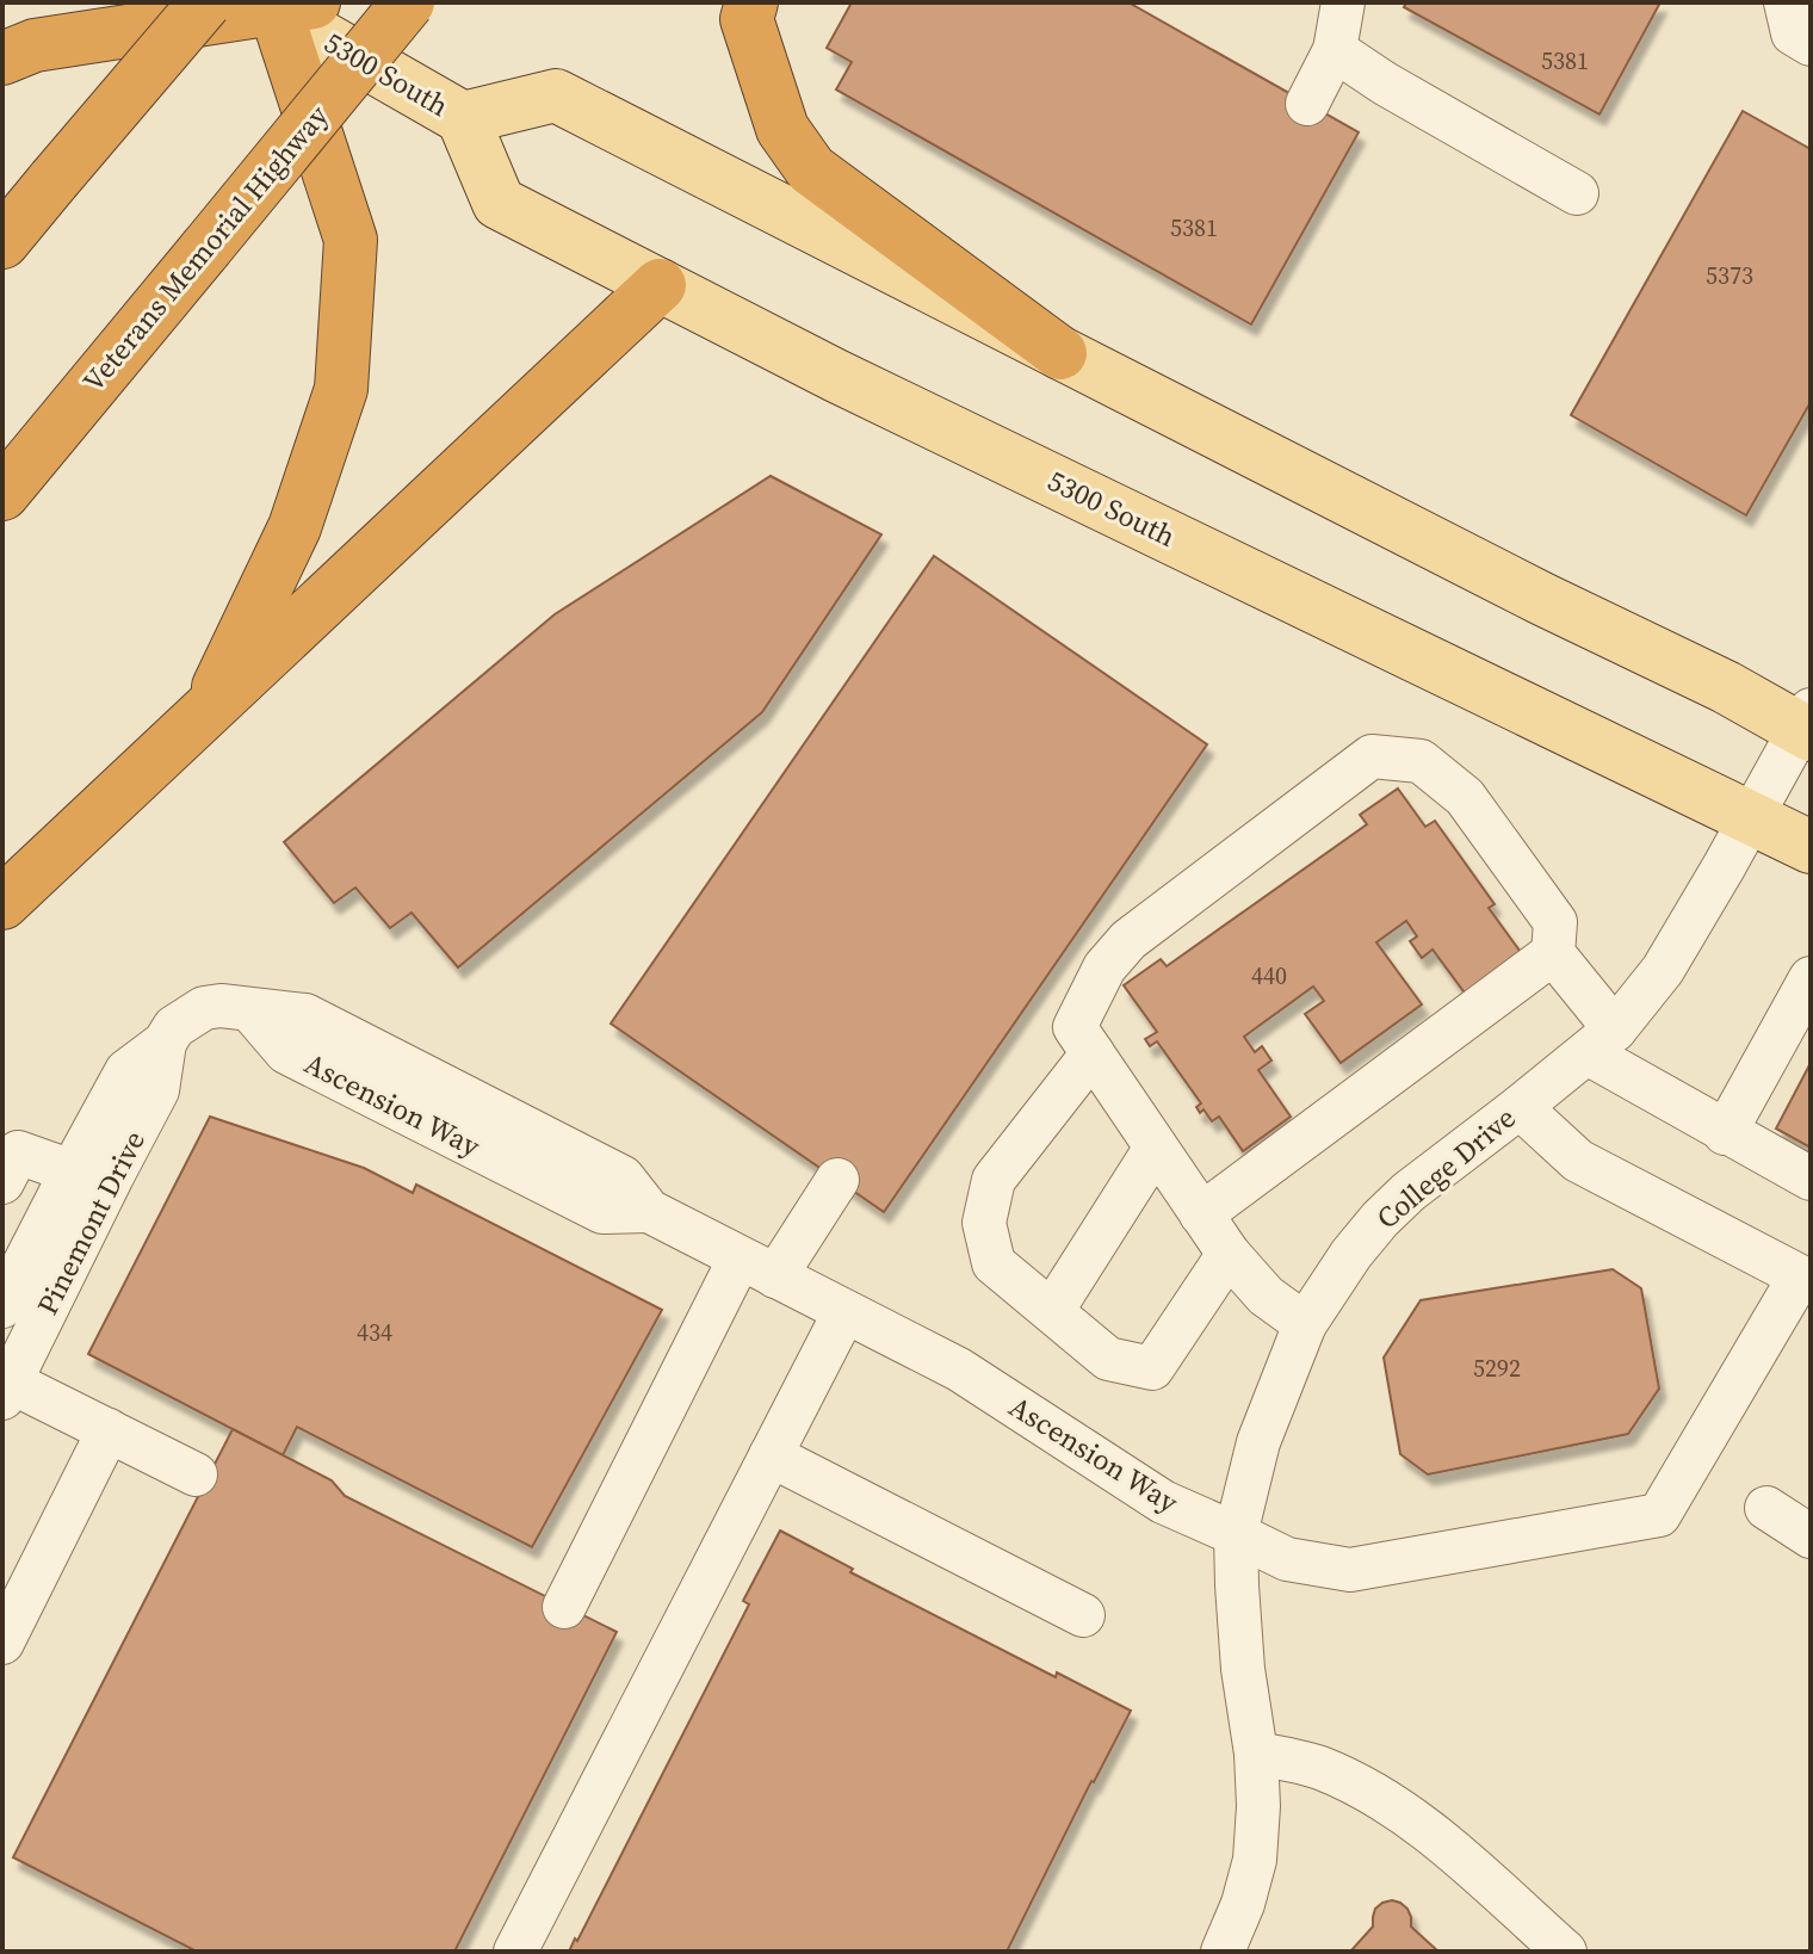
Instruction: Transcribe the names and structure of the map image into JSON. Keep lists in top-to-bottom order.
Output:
{
  "streets": {
    "highway": ["Veterans Memorial Highway"],
    "main road": ["5300 South"],
    "street": ["Ascension Way", "College Drive", "Pinemont Drive"]
  },
  "crossings": [
    ["5300 South", "College Drive"],
    ["Ascension Way", "College Drive"],
    ["Ascension Way", "Pinemont Drive"]
  ],
  "house_numbers": [
    "5381",
    "5381",
    "5373",
    "440",
    "434",
    "5292"
  ]
}
